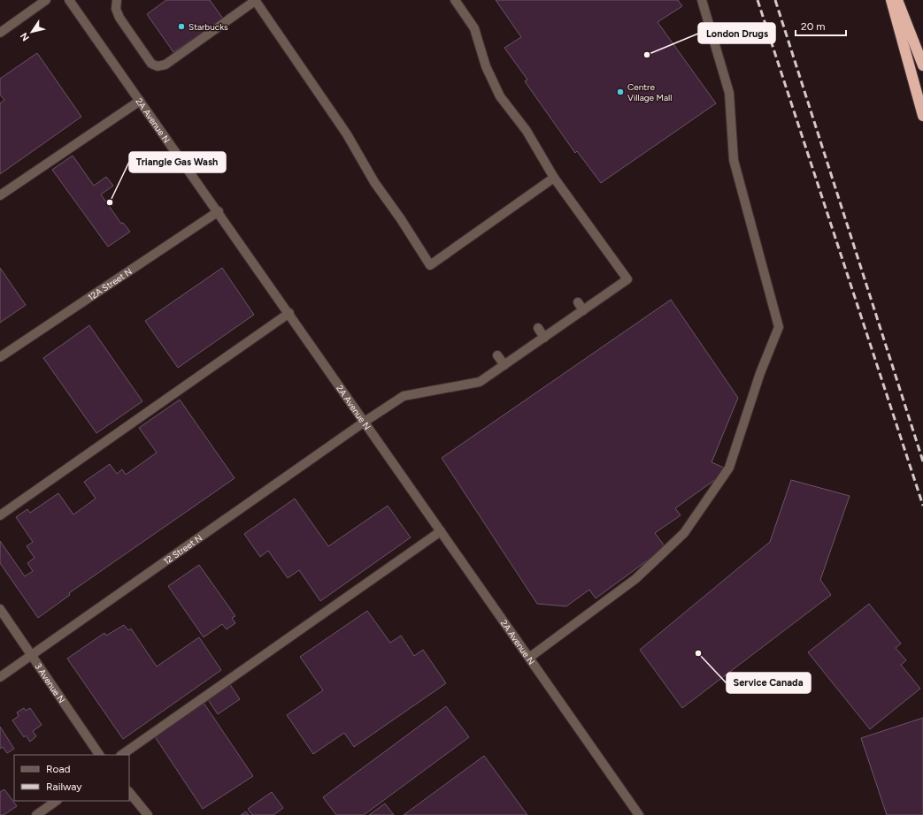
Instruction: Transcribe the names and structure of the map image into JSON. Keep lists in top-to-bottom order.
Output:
{
  "streets": {
    "street": [
      "2A Avenue N",
      "12A Street N",
      "12 Street N",
      "3 Avenue N"
    ]
  },
  "crossings": [
    ["2A Avenue N", "12A Street N"],
    ["2A Avenue N", "12 Street N"],
    ["12 Street N", "3 Avenue N"]
  ],
  "places": [
    "Starbucks",
    "London Drugs",
    "Centre Village Mall",
    "Triangle Gas Wash",
    "Service Canada"
  ],
  "legend": ["Road", "Railway"],
  "scale_bar": "20 m",
  "north": "bottom left"
}
